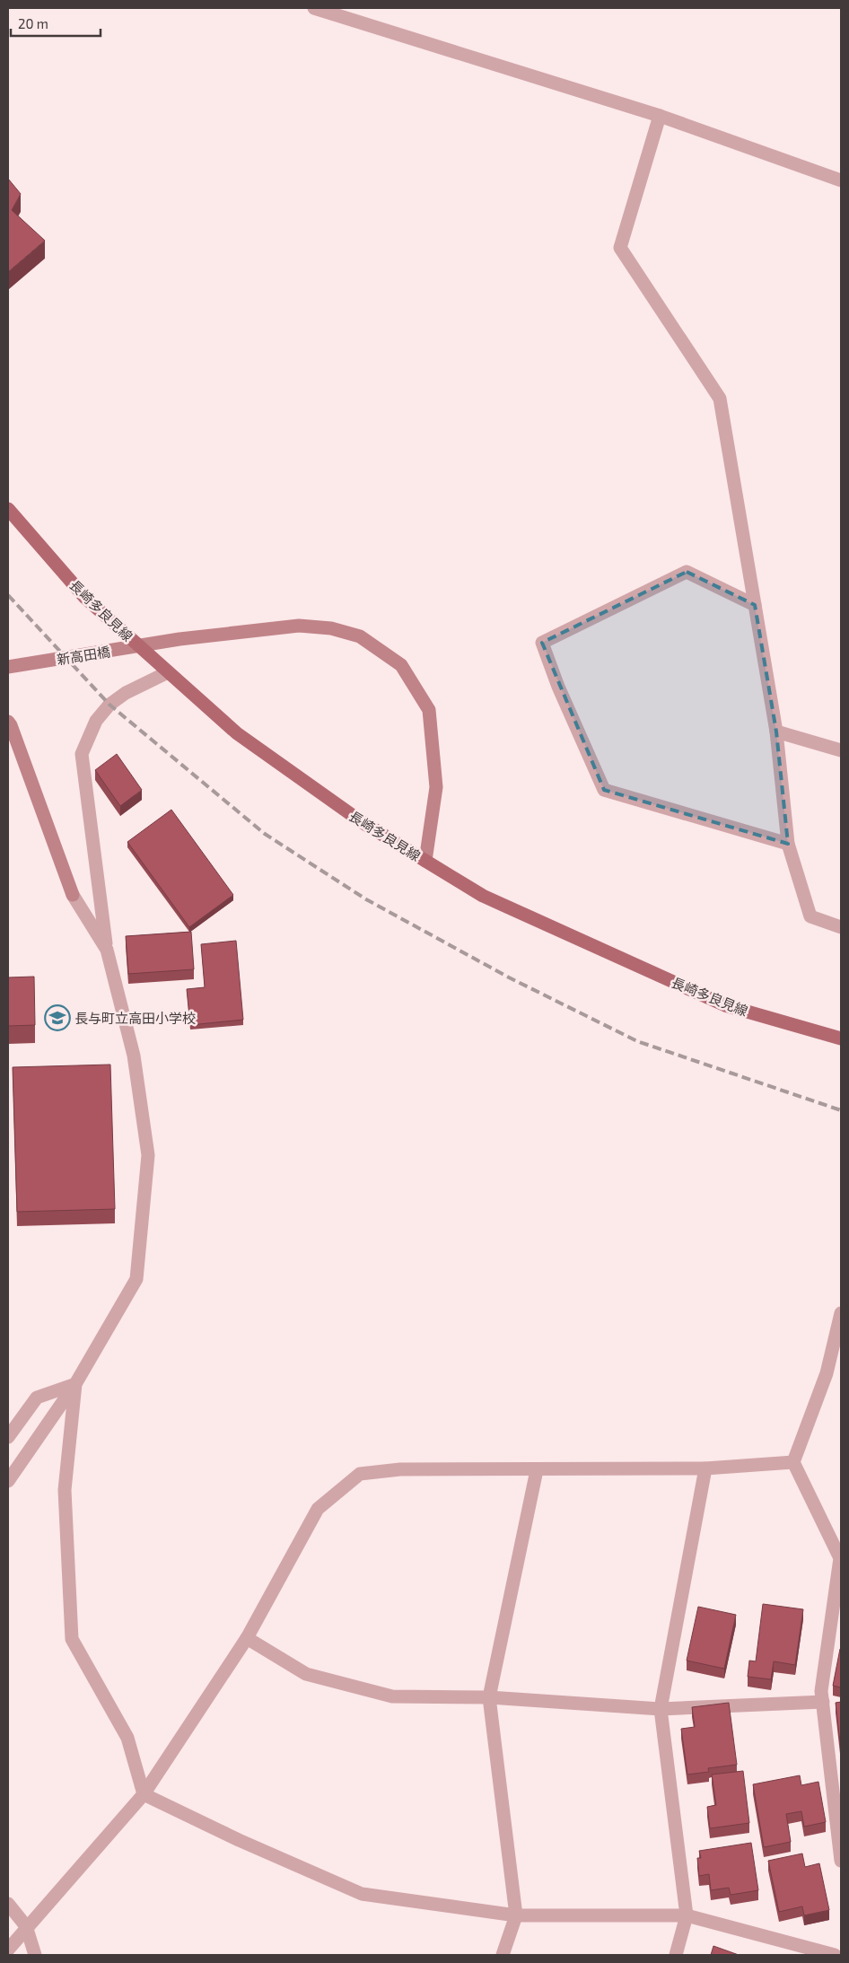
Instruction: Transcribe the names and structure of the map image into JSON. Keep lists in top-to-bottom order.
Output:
{
  "streets": {
    "main road": ["長崎多良見線"],
    "street": ["新高田橋"]
  },
  "crossings": [
    ["長崎多良見線", "新高田橋"]
  ],
  "places": {
    "school or university": ["長与町立高田小学校"]
  },
  "scale_bar": "20 m"
}
